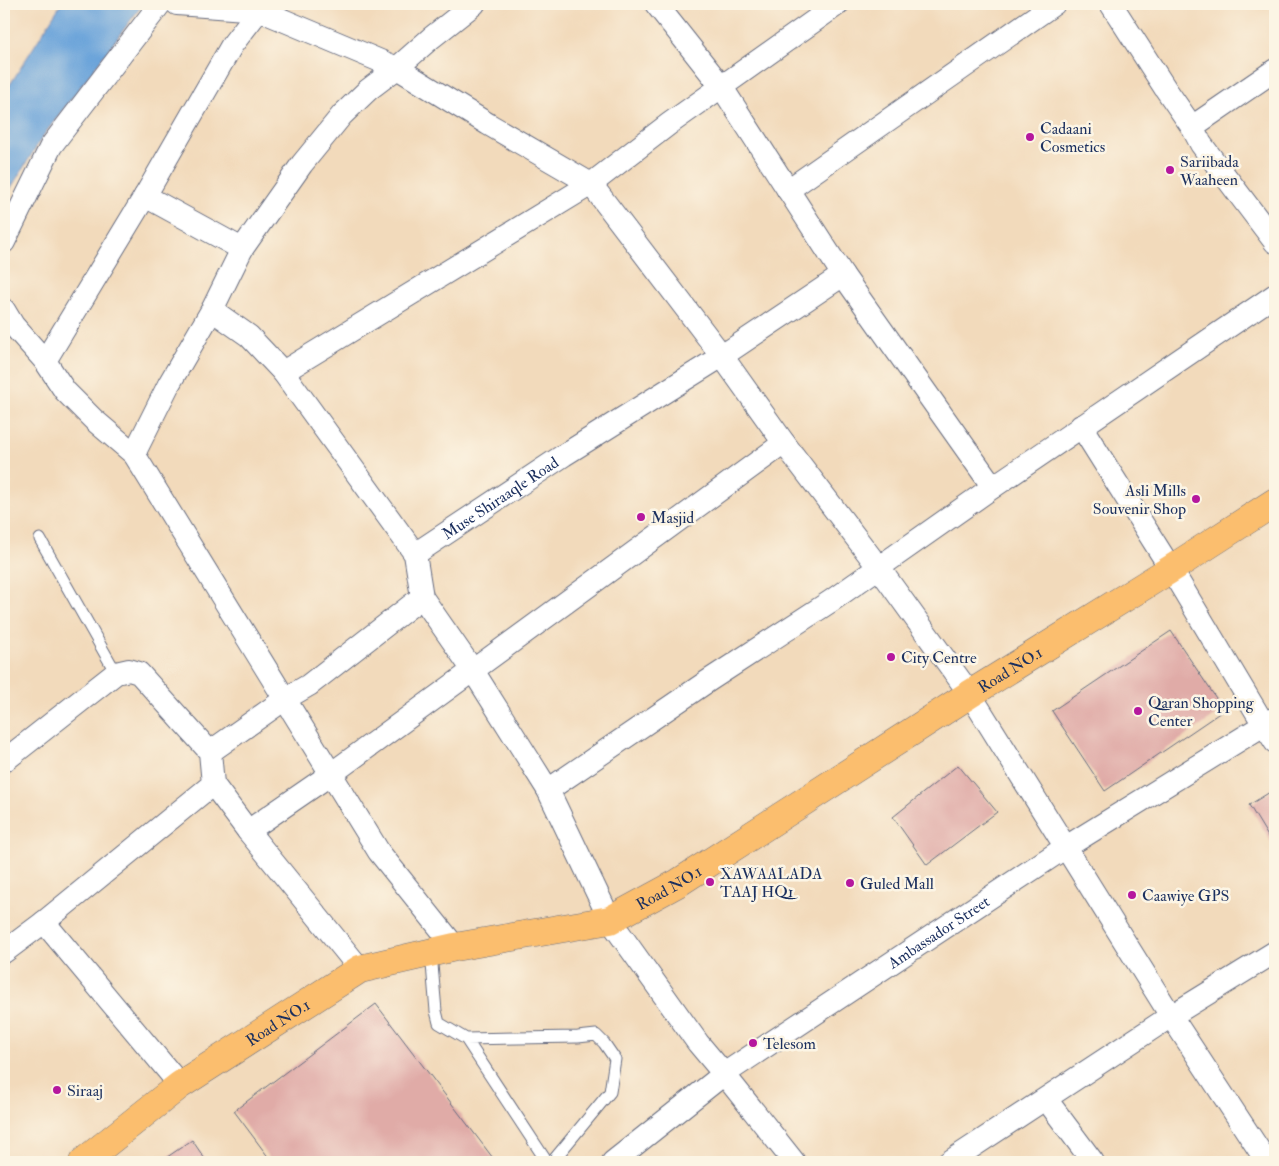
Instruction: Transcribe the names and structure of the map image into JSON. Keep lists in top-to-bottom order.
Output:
{
  "streets": {
    "highway": ["Road NO.1"],
    "street": ["Muse Shiraaqle Road", "Ambassador Street"]
  },
  "places": [
    "Cadaani Cosmetics",
    "Sariibada Waaheen",
    "Asli Mills Souvenir Shop",
    "Masjid",
    "City Centre",
    "Qaran Shopping Center",
    "XAWAALADA TAAJ HQ1",
    "Guled Mall",
    "Caawiye GPS",
    "Telesom",
    "Siraaj"
  ]
}
